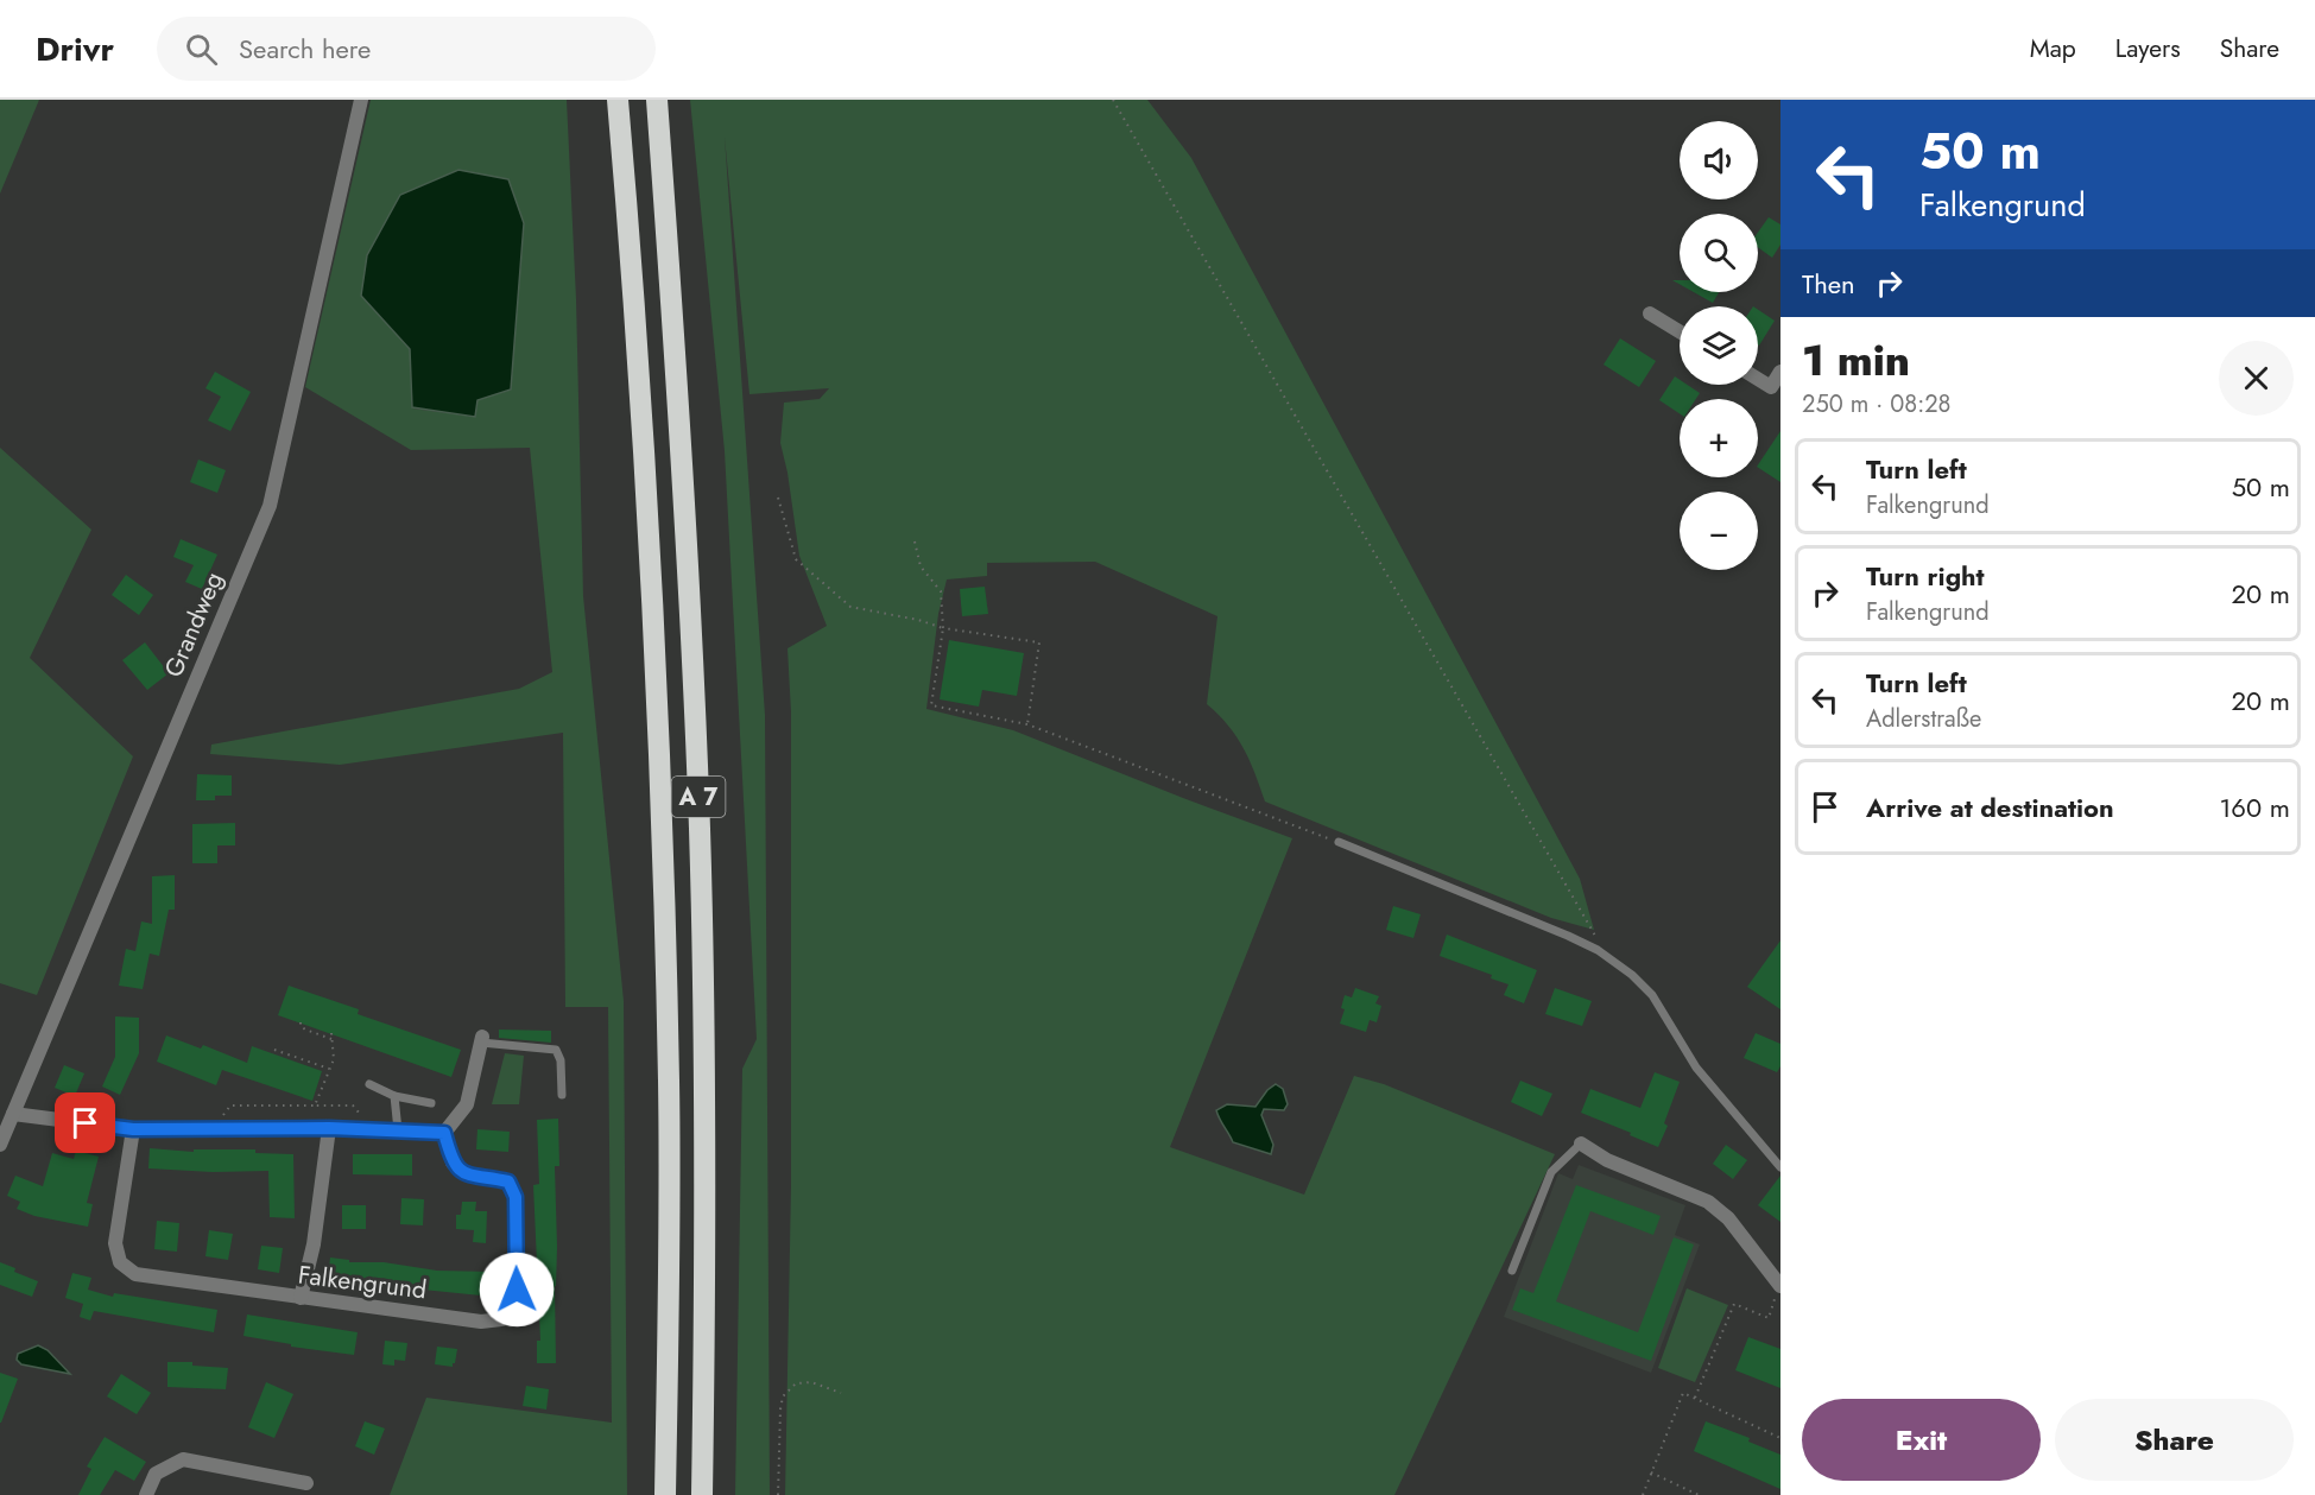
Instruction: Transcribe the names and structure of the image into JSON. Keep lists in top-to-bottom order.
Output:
{
  "streets": {
    "highway": ["A 7"],
    "street": ["Grandweg", "Falkengrund"]
  },
  "page": {
    "header": "Drivr",
    "search": "Search here",
    "nav": ["Map", "Layers", "Share"],
    "turn": ["50 m", "Falkengrund"],
    "map_buttons": ["+", "−"],
    "then": "Then",
    "heading": ["1 min", "250 m · 08:28"],
    "list": [
      {
        "name": "Turn left",
        "note": "Falkengrund",
        "value": "50 m"
      },
      {
        "name": "Turn right",
        "note": "Falkengrund",
        "value": "20 m"
      },
      {
        "name": "Turn left",
        "note": "Adlerstraße",
        "value": "20 m"
      },
      {
        "name": "Arrive at destination",
        "value": "160 m"
      }
    ],
    "buttons": ["Exit", "Share"]
  }
}
